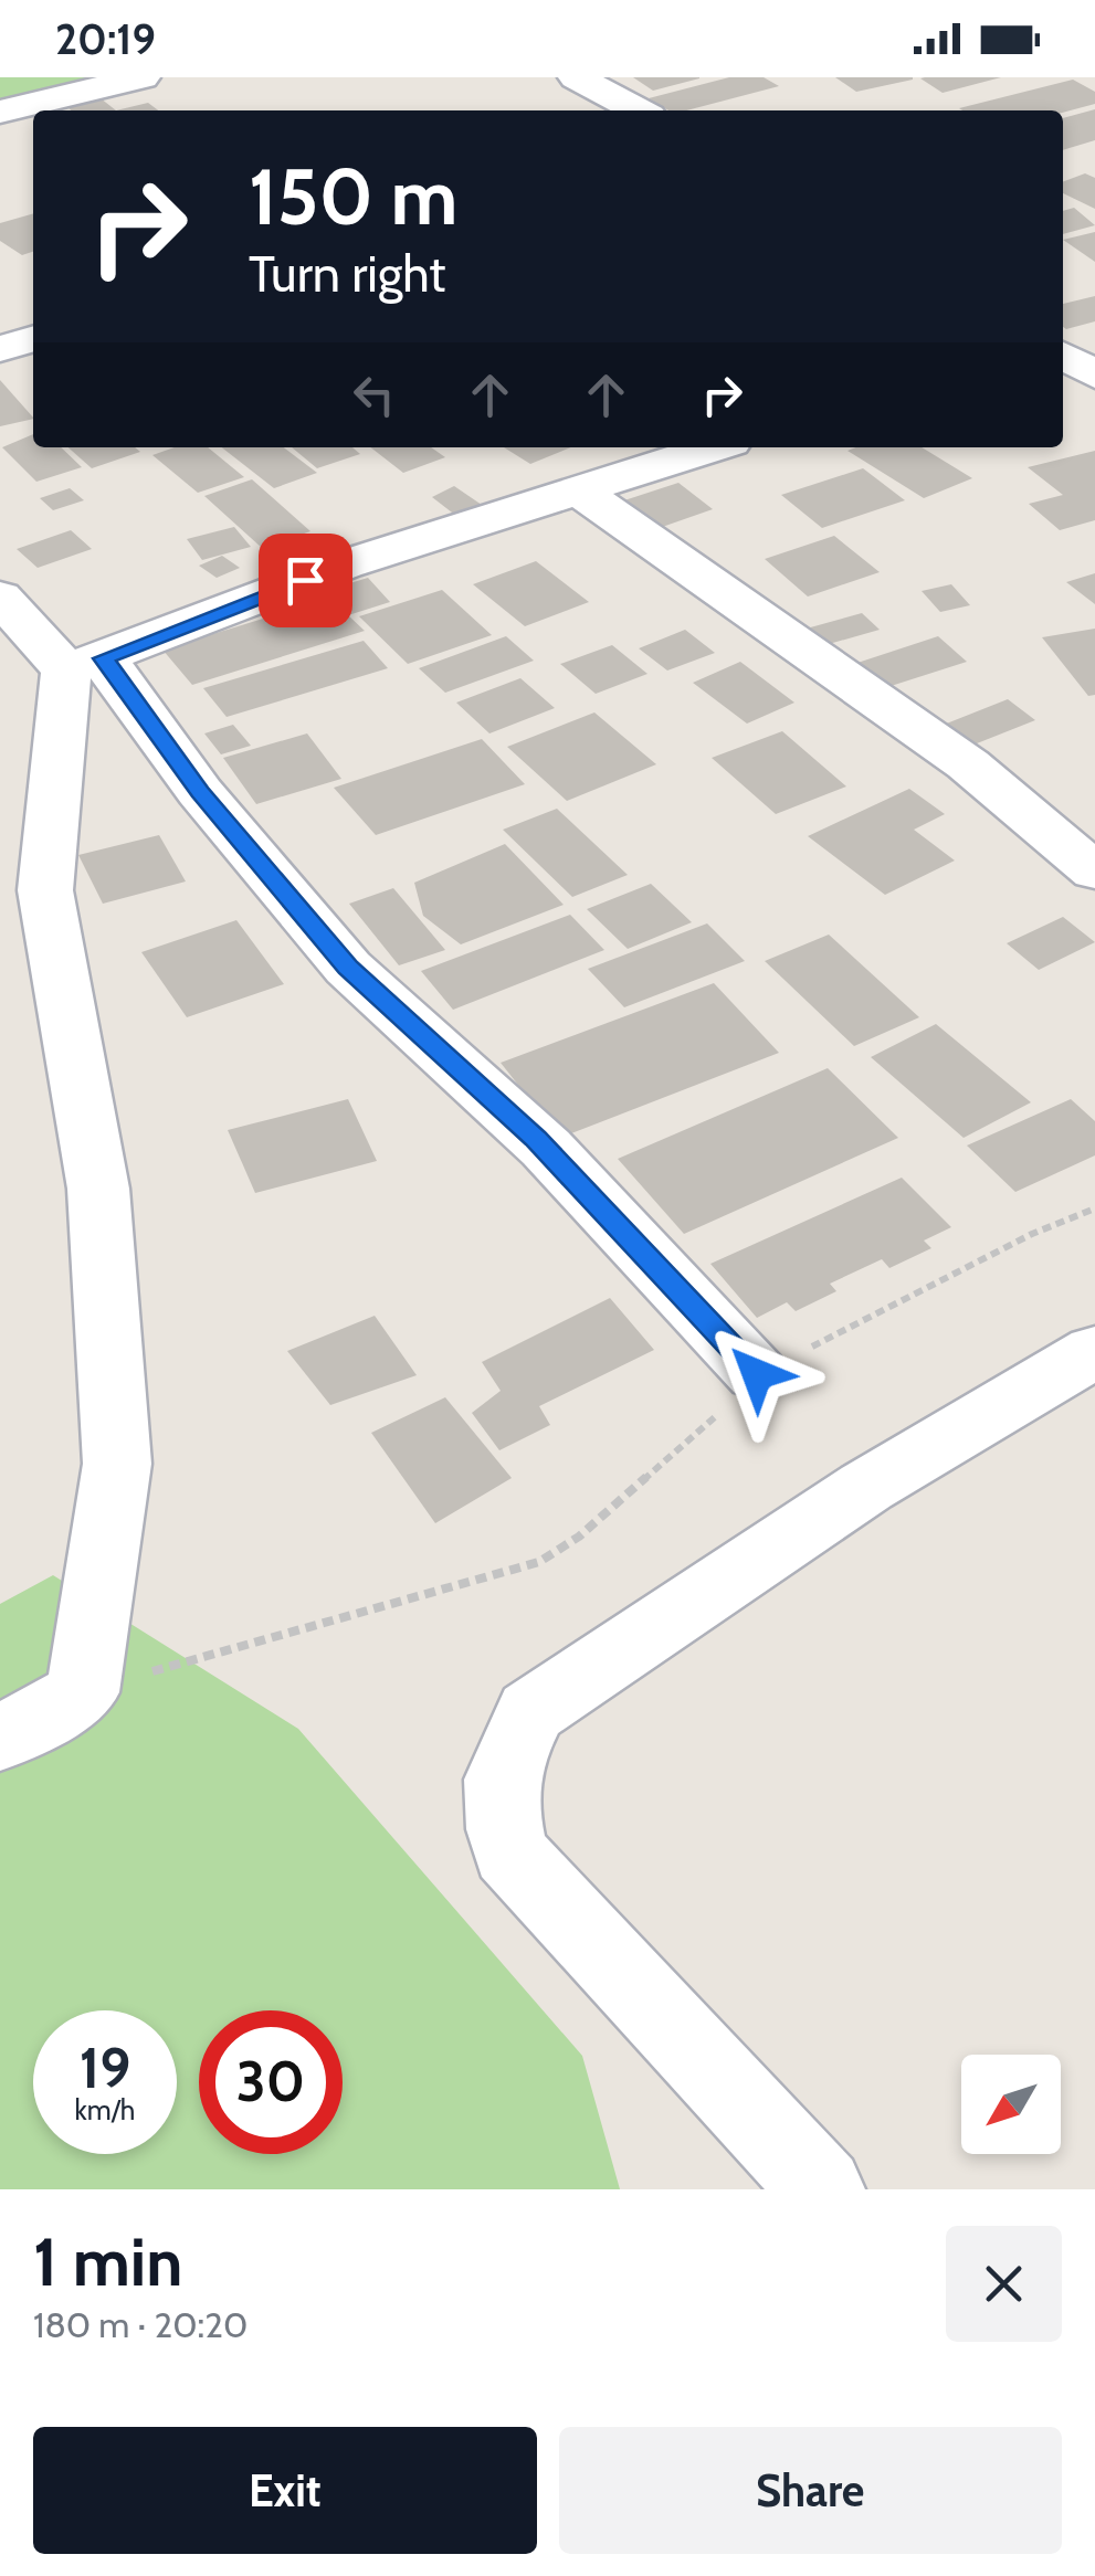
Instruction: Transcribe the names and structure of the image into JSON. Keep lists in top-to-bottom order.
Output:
{
  "north": "bottom left",
  "page": {
    "status": "20:19",
    "turn": ["150 m", "Turn right"],
    "speed": "19 km/h",
    "limit": "30",
    "heading": ["1 min", "180 m · 20:20"],
    "buttons": ["Exit", "Share"]
  }
}
